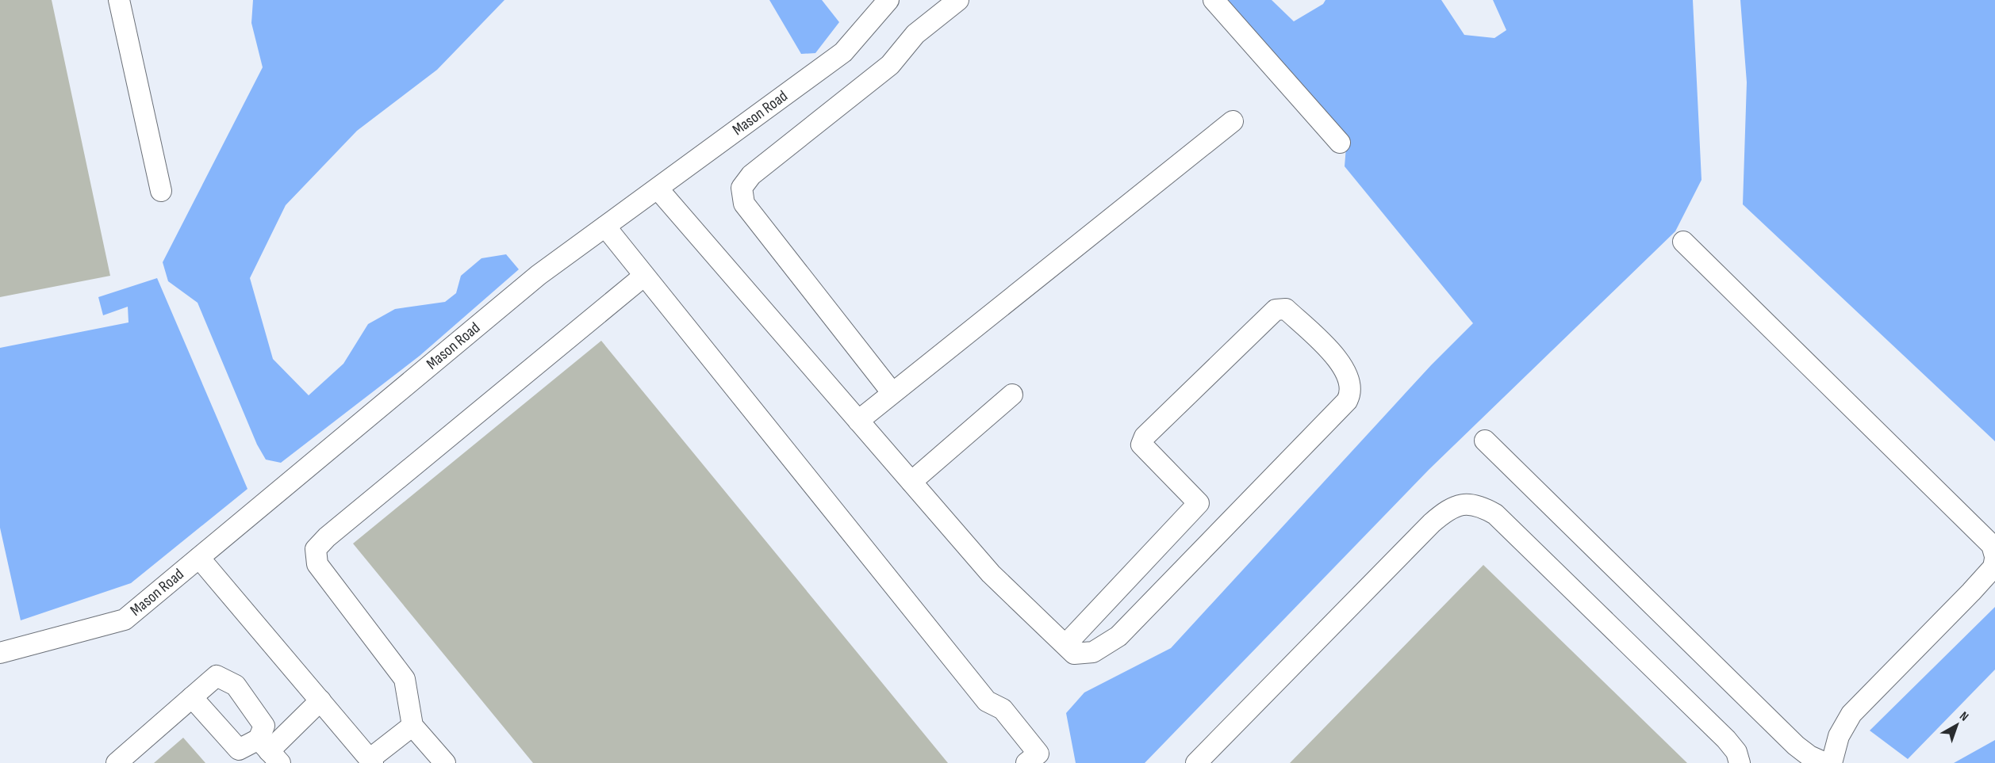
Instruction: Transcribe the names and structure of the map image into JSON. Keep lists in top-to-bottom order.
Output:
{
  "streets": {
    "street": ["Mason Road"]
  },
  "north": "top right"
}
